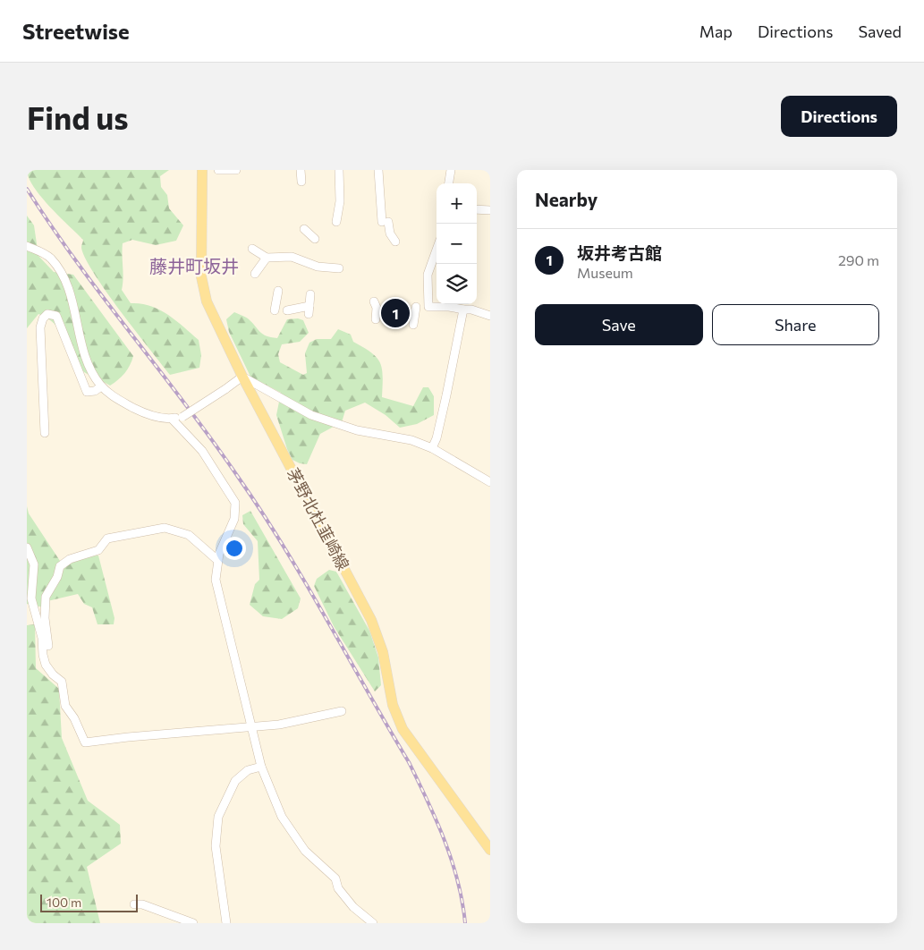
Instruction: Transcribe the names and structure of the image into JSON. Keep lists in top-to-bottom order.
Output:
{
  "streets": {
    "main road": ["茅野北杜韮崎線"]
  },
  "districts": ["藤井町坂井"],
  "scale_bar": "100 m",
  "page": {
    "header": "Streetwise",
    "nav": ["Map", "Directions", "Saved"],
    "buttons": [
      "Directions",
      ["Save", "Share"]
    ],
    "title": "Find us",
    "heading": "Nearby",
    "map_buttons": ["+", "−"],
    "list": [
      {
        "mark": "1",
        "name": "坂井考古館",
        "note": "Museum",
        "value": "290 m"
      }
    ],
    "pins": "1",
    "scale": "100 m"
  }
}
